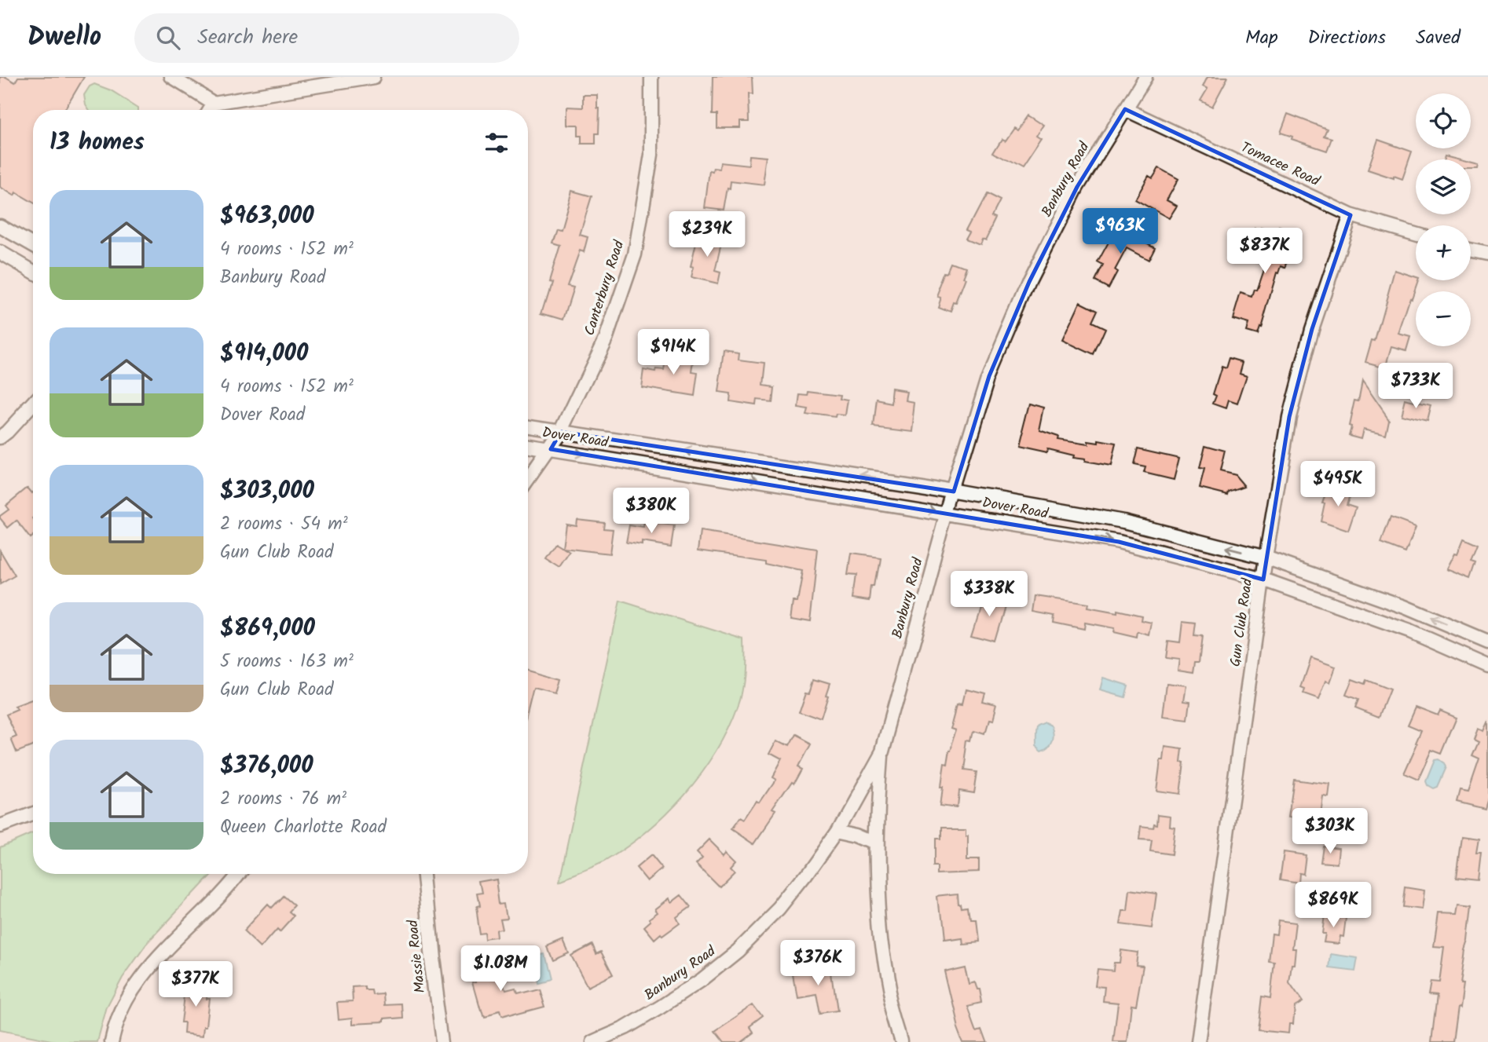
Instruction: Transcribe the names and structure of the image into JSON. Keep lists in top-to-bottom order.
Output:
{
  "streets": {
    "street": [
      "Tomacee Road",
      "Banbury Road",
      "Canterbury Road",
      "Dover Road",
      "Gun Club Road",
      "Massie Road"
    ]
  },
  "crossings": [
    ["Tomacee Road", "Banbury Road"],
    ["Tomacee Road", "Gun Club Road"],
    ["Banbury Road", "Dover Road"],
    ["Canterbury Road", "Dover Road"],
    ["Dover Road", "Gun Club Road"]
  ],
  "page": {
    "header": "Dwello",
    "search": "Search here",
    "nav": ["Map", "Directions", "Saved"],
    "map_buttons": ["+", "−"],
    "heading": "13 homes",
    "list": [
      {
        "name": "$963,000",
        "note": "4 rooms · 152 m² · Banbury Road"
      },
      {
        "name": "$914,000",
        "note": "4 rooms · 152 m² · Dover Road"
      },
      {
        "name": "$303,000",
        "note": "2 rooms · 54 m² · Gun Club Road"
      },
      {
        "name": "$869,000",
        "note": "5 rooms · 163 m² · Gun Club Road"
      },
      {
        "name": "$376,000",
        "note": "2 rooms · 76 m² · Queen Charlotte Road"
      }
    ],
    "price": [
      "$963K",
      "$239K",
      "$837K",
      "$914K",
      "$733K",
      "$495K",
      "$380K",
      "$338K",
      "$303K",
      "$869K",
      "$376K",
      "$1.08M",
      "$377K"
    ]
  }
}
